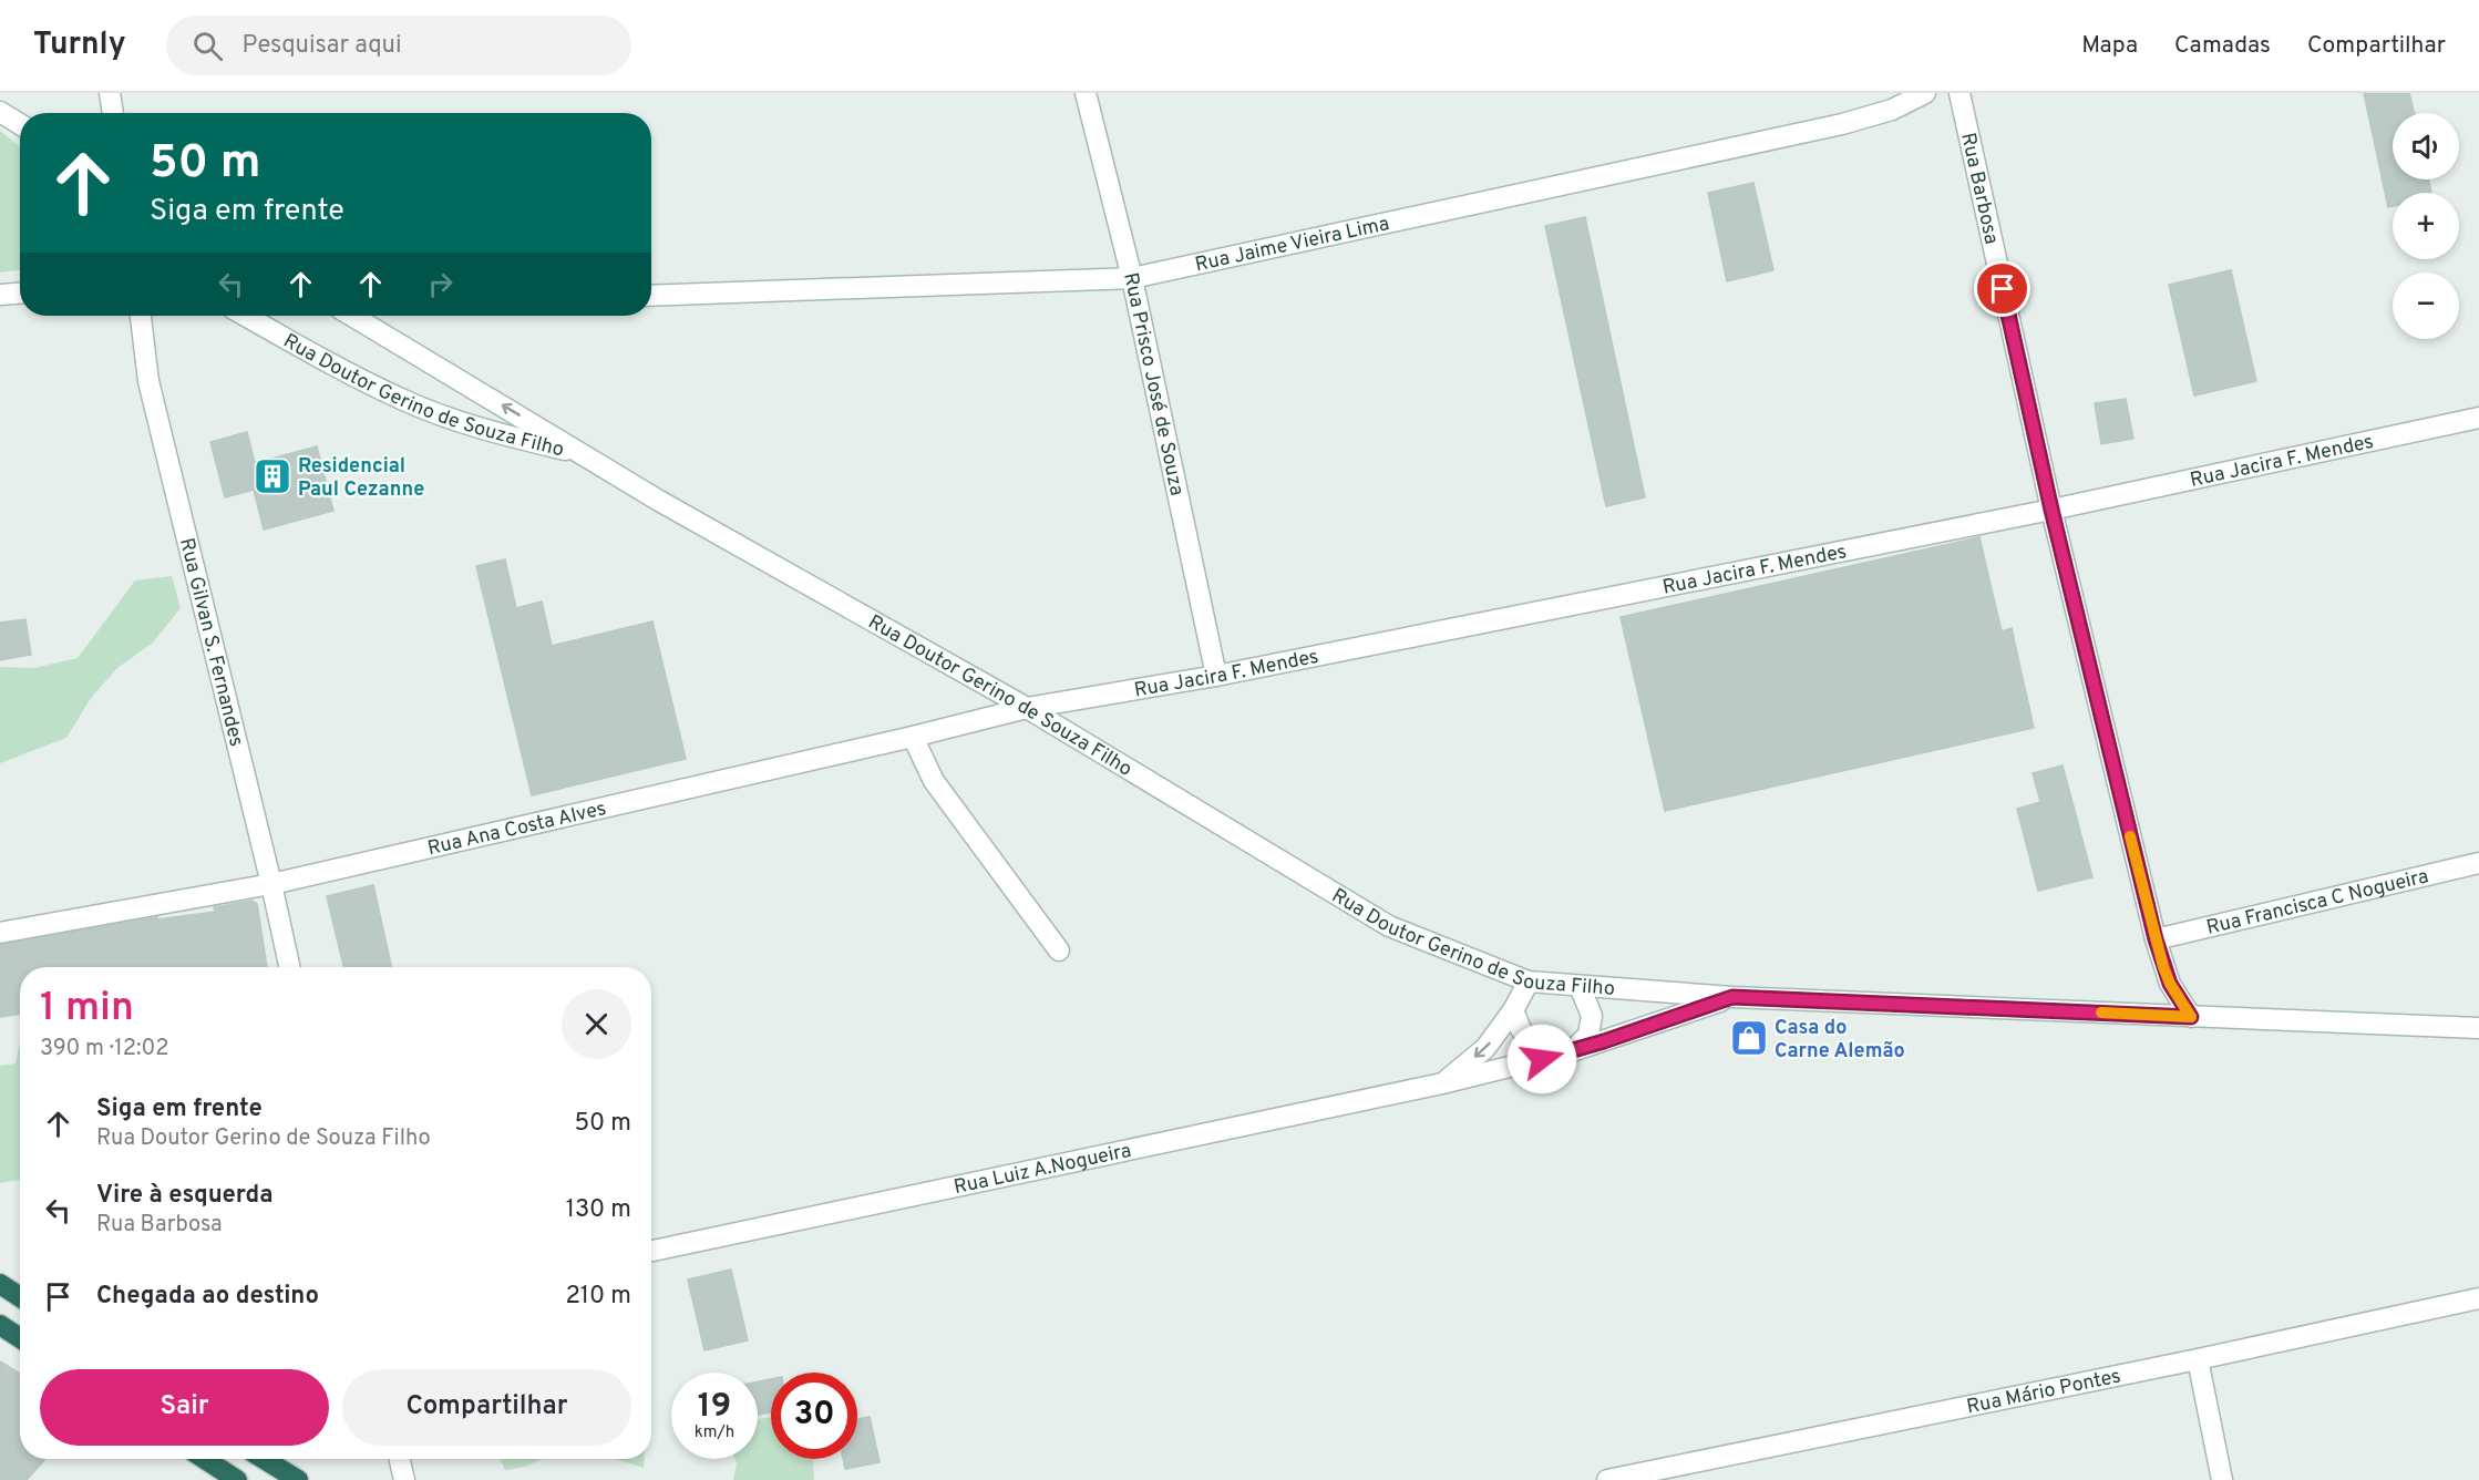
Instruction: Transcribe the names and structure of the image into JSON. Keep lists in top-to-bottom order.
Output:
{
  "streets": {
    "street": [
      "Rua Barbosa",
      "Rua Jaime Vieira Lima",
      "Rua Prisco José de Souza",
      "Rua Doutor Gerino de Souza Filho",
      "Rua Jacira F. Mendes",
      "Rua Gilvan S. Fernandes",
      "Rua Ana Costa Alves",
      "Rua Francisca C Nogueira",
      "Rua Luiz A.Nogueira",
      "Rua Mário Pontes"
    ]
  },
  "crossings": [
    ["Rua Barbosa", "Rua Doutor Gerino de Souza Filho"],
    ["Rua Barbosa", "Rua Jacira F. Mendes"],
    ["Rua Barbosa", "Rua Francisca C Nogueira"],
    ["Rua Jaime Vieira Lima", "Rua Prisco José de Souza"],
    ["Rua Prisco José de Souza", "Rua Jacira F. Mendes"],
    ["Rua Doutor Gerino de Souza Filho", "Rua Jacira F. Mendes"],
    ["Rua Doutor Gerino de Souza Filho", "Rua Ana Costa Alves"],
    ["Rua Doutor Gerino de Souza Filho", "Rua Luiz A.Nogueira"],
    ["Rua Jacira F. Mendes", "Rua Ana Costa Alves"],
    ["Rua Gilvan S. Fernandes", "Rua Ana Costa Alves"]
  ],
  "places": {
    "building": ["Residencial Paul Cezanne"],
    "shop": ["Casa do Carne Alemão"]
  },
  "page": {
    "header": "Turnly",
    "search": "Pesquisar aqui",
    "nav": ["Mapa", "Camadas", "Compartilhar"],
    "map_buttons": ["+", "−"],
    "turn": ["50 m", "Siga em frente"],
    "heading": ["1 min", "390 m · 12:02"],
    "list": [
      {
        "name": "Siga em frente",
        "note": "Rua Doutor Gerino de Souza Filho",
        "value": "50 m"
      },
      {
        "name": "Vire à esquerda",
        "note": "Rua Barbosa",
        "value": "130 m"
      },
      {
        "name": "Chegada ao destino",
        "value": "210 m"
      }
    ],
    "buttons": ["Sair", "Compartilhar"],
    "speed": "19 km/h",
    "limit": "30"
  }
}
